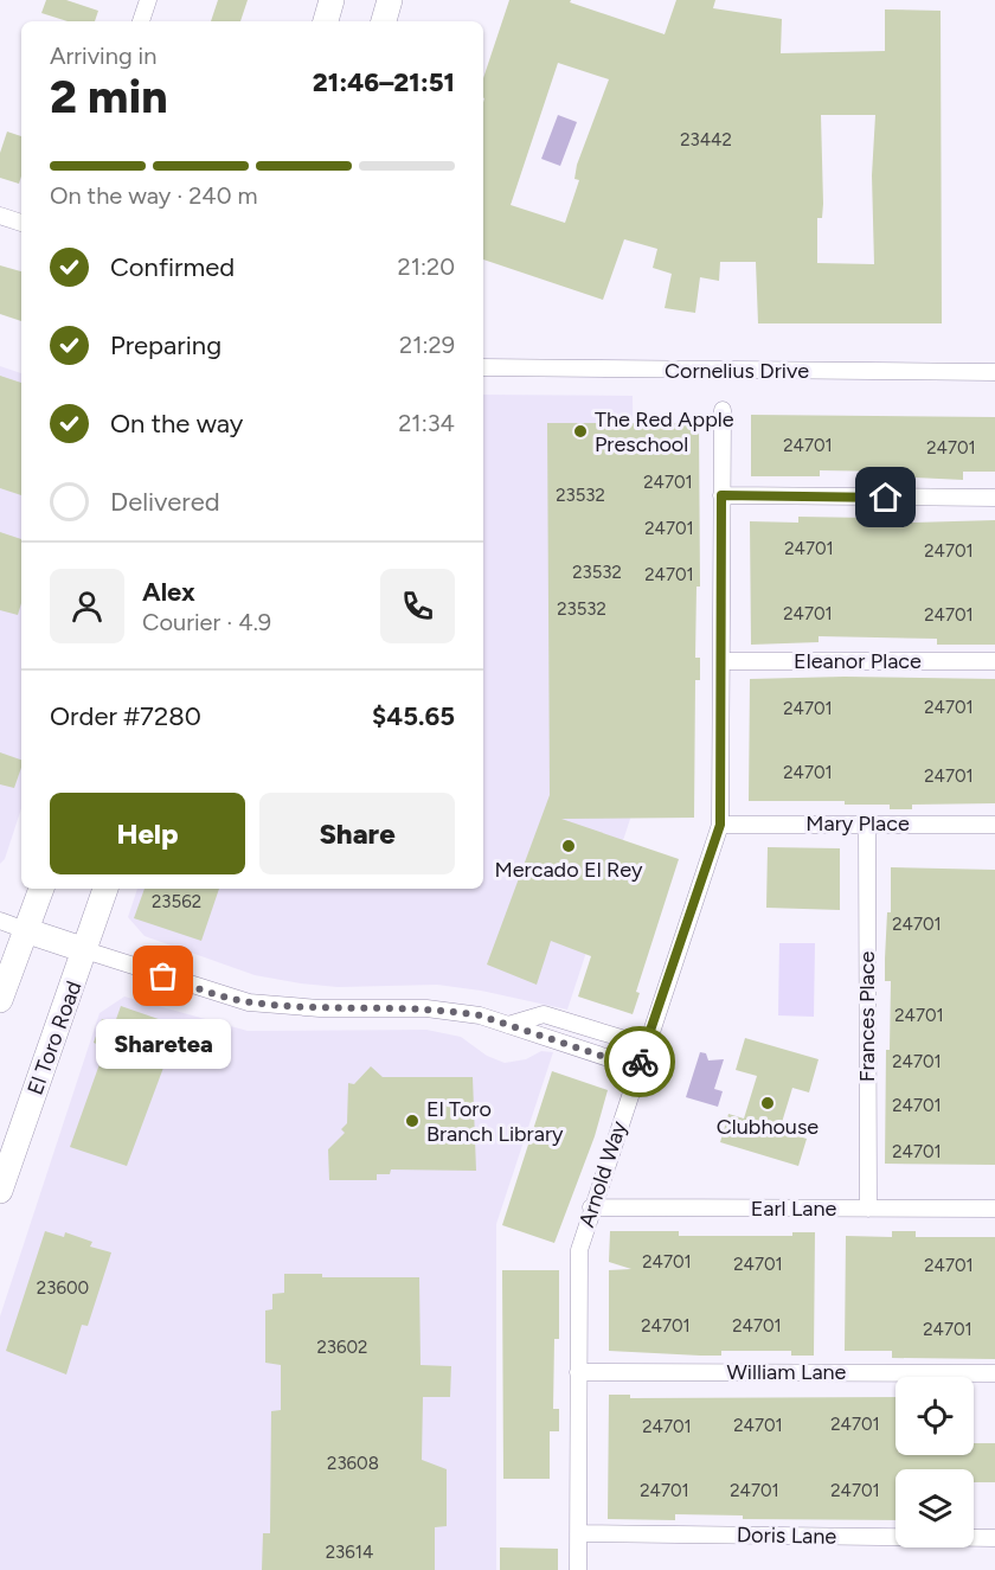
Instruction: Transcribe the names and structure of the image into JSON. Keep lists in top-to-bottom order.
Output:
{
  "streets": {
    "main road": ["El Toro Road"],
    "street": [
      "Cornelius Drive",
      "Eleanor Place",
      "Mary Place",
      "Frances Place",
      "Arnold Way",
      "Earl Lane",
      "William Lane",
      "Doris Lane"
    ]
  },
  "crossings": [
    ["Eleanor Place", "Arnold Way"],
    ["Mary Place", "Frances Place"],
    ["Mary Place", "Arnold Way"],
    ["Frances Place", "Earl Lane"],
    ["Arnold Way", "Earl Lane"],
    ["Arnold Way", "William Lane"],
    ["Arnold Way", "Doris Lane"]
  ],
  "places": [
    "The Red Apple Preschool",
    "Mercado El Rey",
    "Sharetea",
    "Clubhouse",
    "El Toro Branch Library"
  ],
  "house_numbers": [
    "23442",
    "24701",
    "24701",
    "24701",
    "23532",
    "24701",
    "24701",
    "24701",
    "23532",
    "24701",
    "23532",
    "24701",
    "24701",
    "24701",
    "24701",
    "24701",
    "24701",
    "23562",
    "24701",
    "24701",
    "24701",
    "24701",
    "24701",
    "24701",
    "24701",
    "24701",
    "23600",
    "24701",
    "24701",
    "24701",
    "23602",
    "24701",
    "24701",
    "24701",
    "23608",
    "24701",
    "24701",
    "24701",
    "23614"
  ],
  "page": {
    "heading": ["2 min", "Arriving in", "21:46–21:51"],
    "panel": [
      "Alex",
      "Courier · 4.9",
      "Order #7280",
      "$45.65"
    ],
    "bar": "On the way · 240 m",
    "list": [
      ["Confirmed", "21:20"],
      ["Preparing", "21:29"],
      ["On the way", "21:34"],
      "Delivered"
    ],
    "buttons": ["Help", "Share"],
    "bubble": "Sharetea"
  }
}
